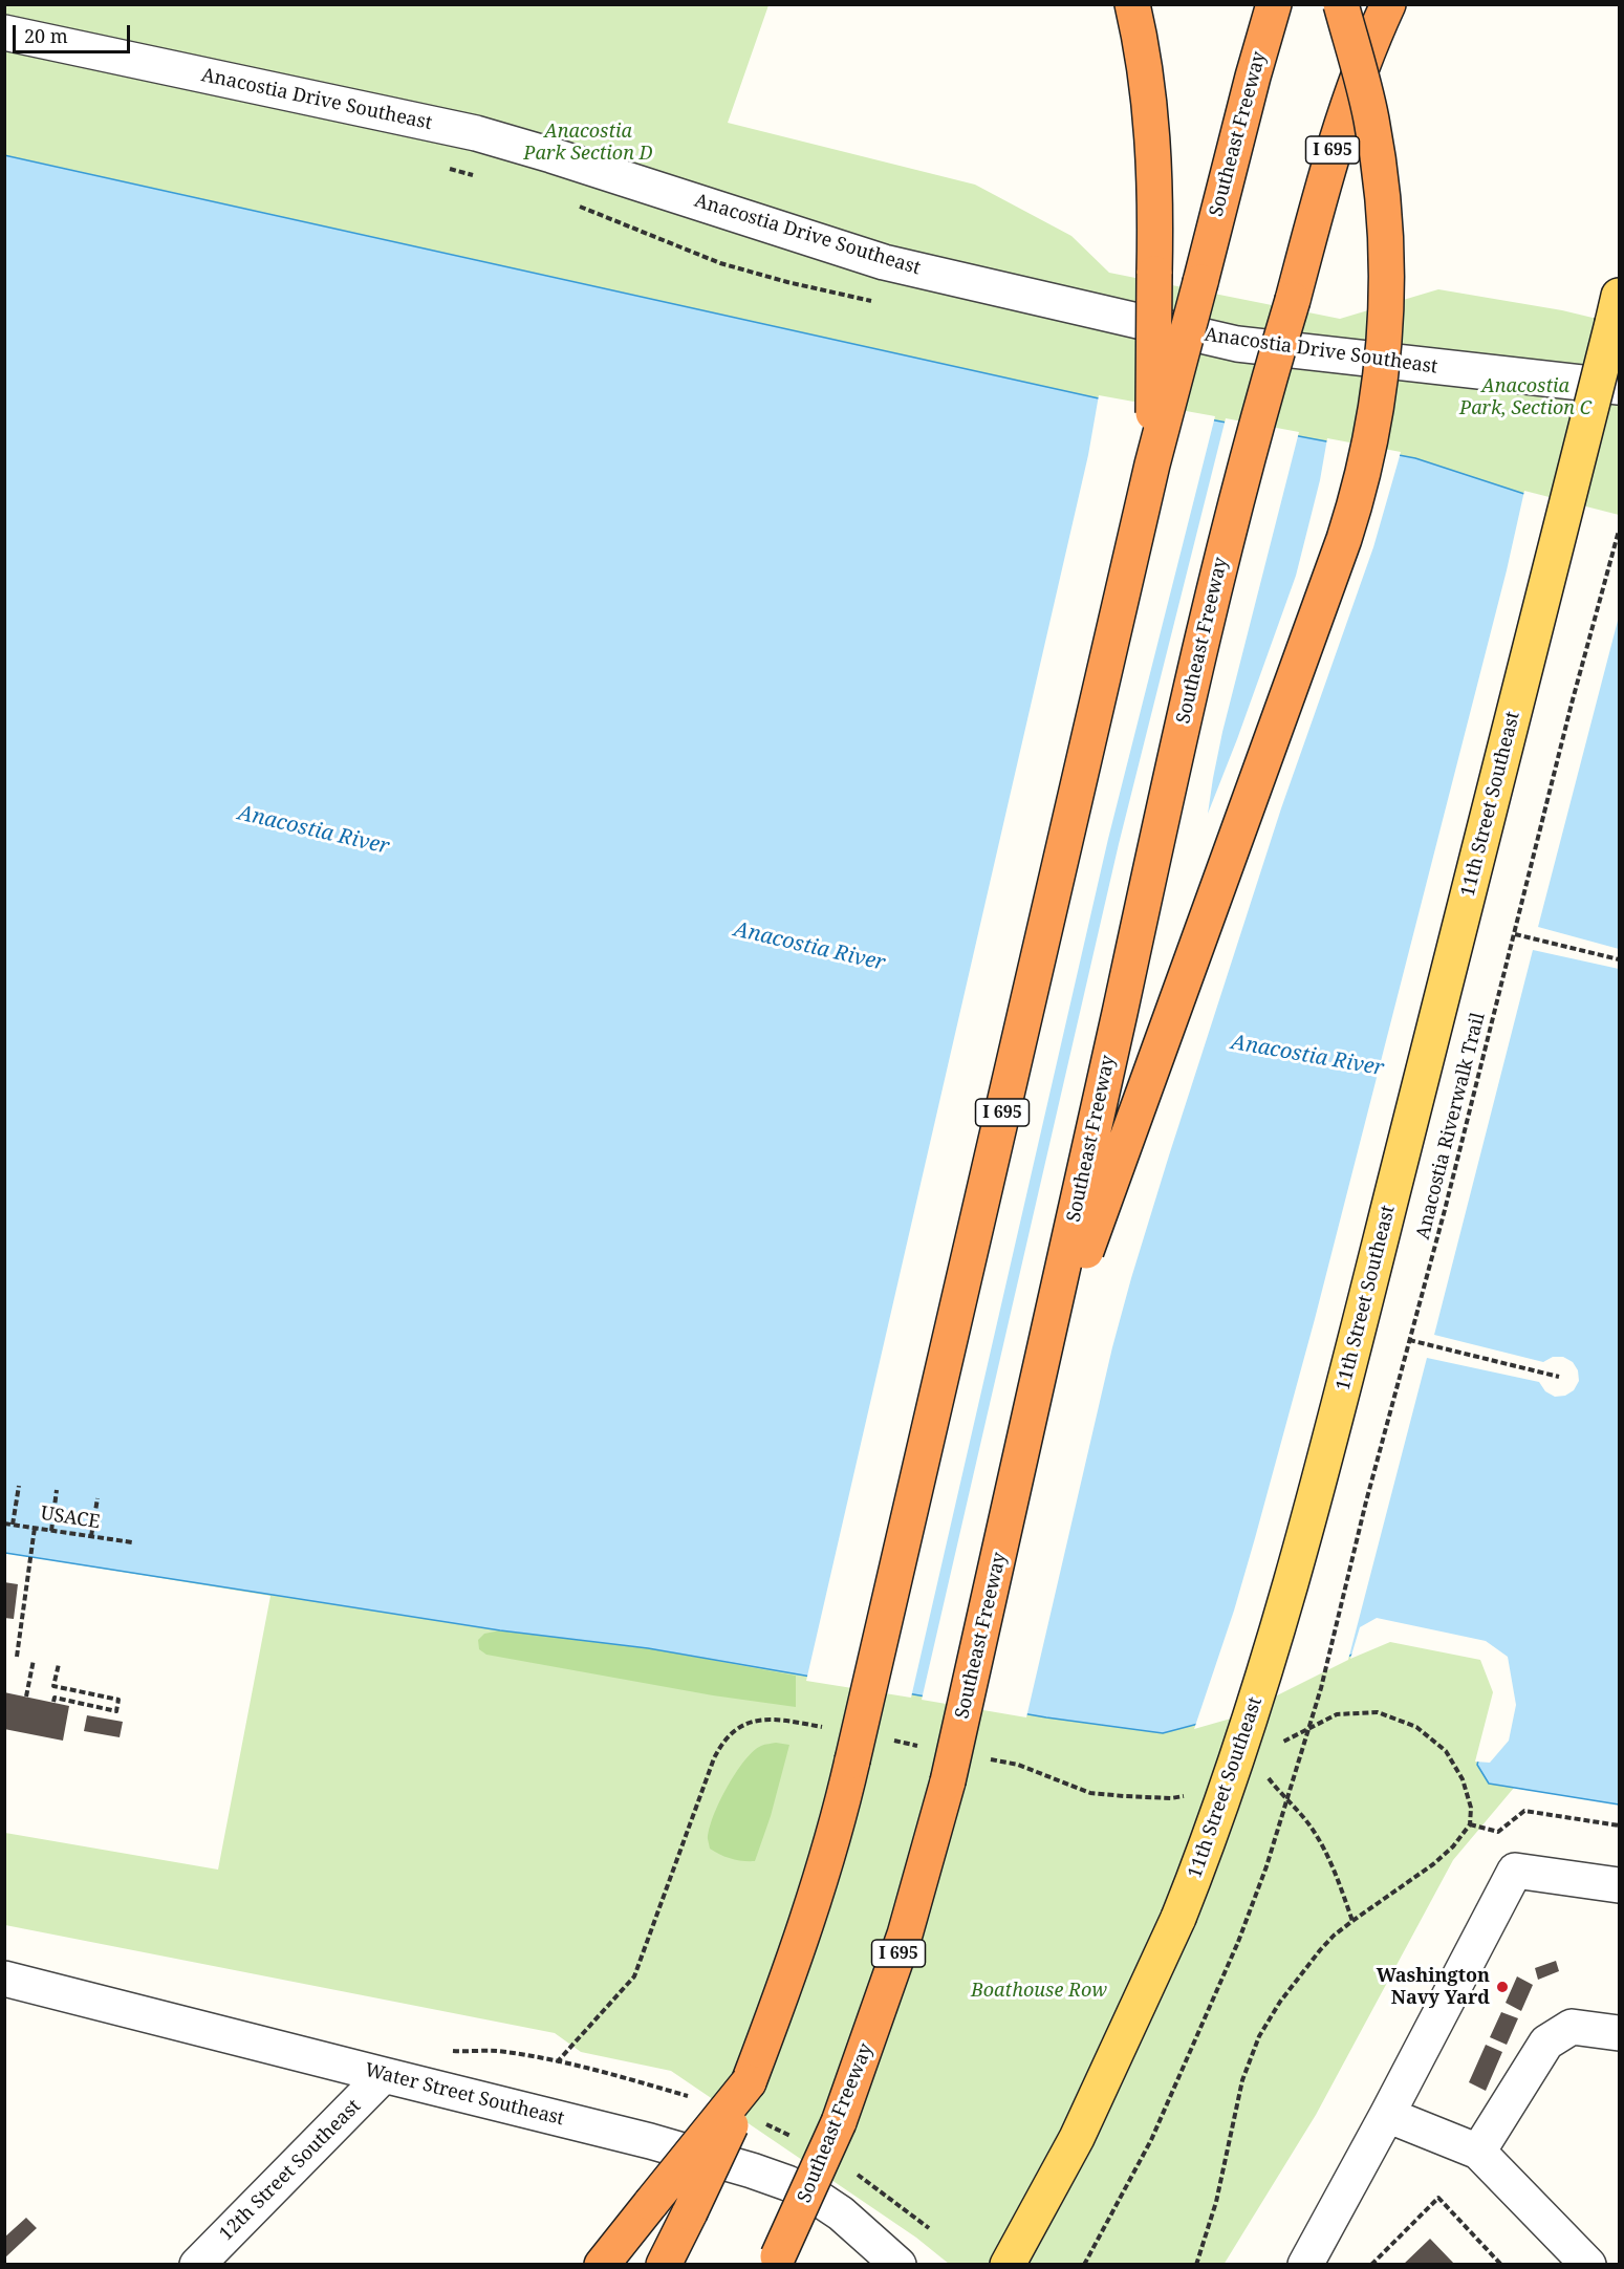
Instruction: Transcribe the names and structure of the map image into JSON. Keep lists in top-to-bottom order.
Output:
{
  "streets": {
    "highway": ["Southeast Freeway", "I 695"],
    "main road": ["11th Street Southeast"],
    "street": ["Anacostia Drive Southeast", "Water Street Southeast", "12th Street Southeast"],
    "path": ["Anacostia Riverwalk Trail", "USACE"]
  },
  "crossings": [
    ["Water Street Southeast", "12th Street Southeast"]
  ],
  "water": ["Anacostia River"],
  "parks": ["Anacostia Park Section D", "Anacostia Park, Section C", "Boathouse Row"],
  "places": ["Washington Navy Yard"],
  "scale_bar": "20 m"
}
